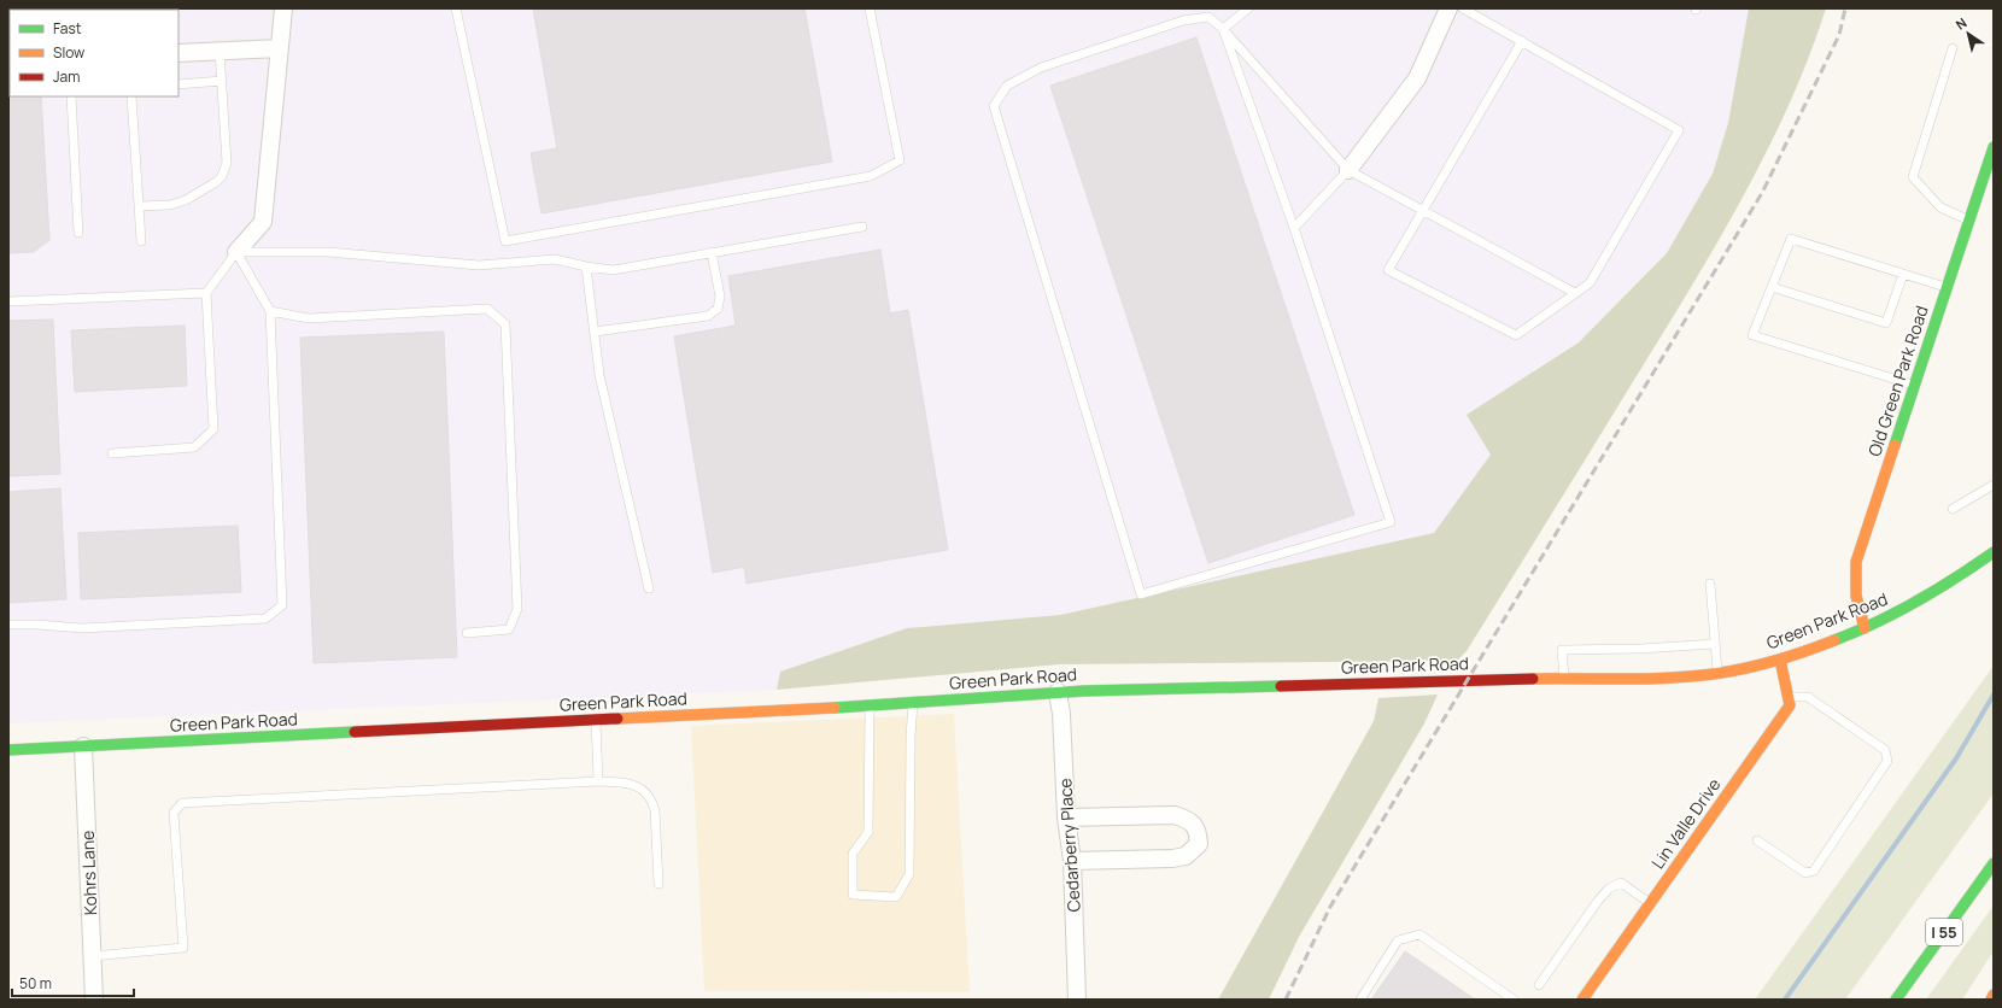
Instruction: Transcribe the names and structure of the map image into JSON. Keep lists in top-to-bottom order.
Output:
{
  "streets": {
    "main road": [
      "Old Green Park Road",
      "Green Park Road",
      "Lin Valle Drive",
      "I 55"
    ],
    "street": ["Cedarberry Place", "Kohrs Lane"]
  },
  "crossings": [
    ["Old Green Park Road", "Green Park Road"],
    ["Green Park Road", "Cedarberry Place"],
    ["Green Park Road", "Kohrs Lane"]
  ],
  "legend": ["Fast", "Slow", "Jam"],
  "scale_bar": "50 m",
  "north": "top left"
}
